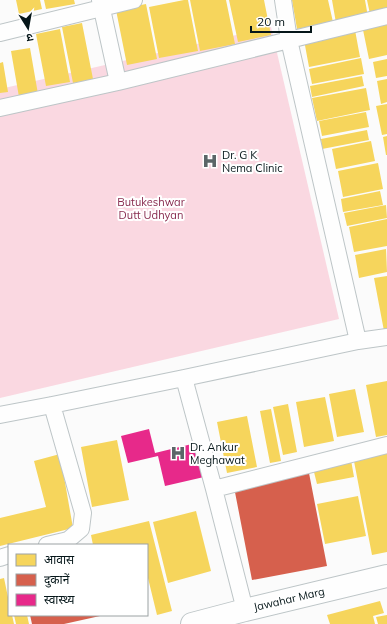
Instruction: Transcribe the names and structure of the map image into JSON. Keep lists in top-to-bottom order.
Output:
{
  "streets": {
    "main road": ["Jawahar Marg"]
  },
  "parks": ["Butukeshwar Dutt Udhyan"],
  "places": {
    "hospital": ["Dr. G K Nema Clinic", "Dr. Ankur Meghawat"]
  },
  "legend": ["आवास", "दुकानें", "स्वास्थ्य"],
  "scale_bar": "20 m",
  "north": "bottom"
}
